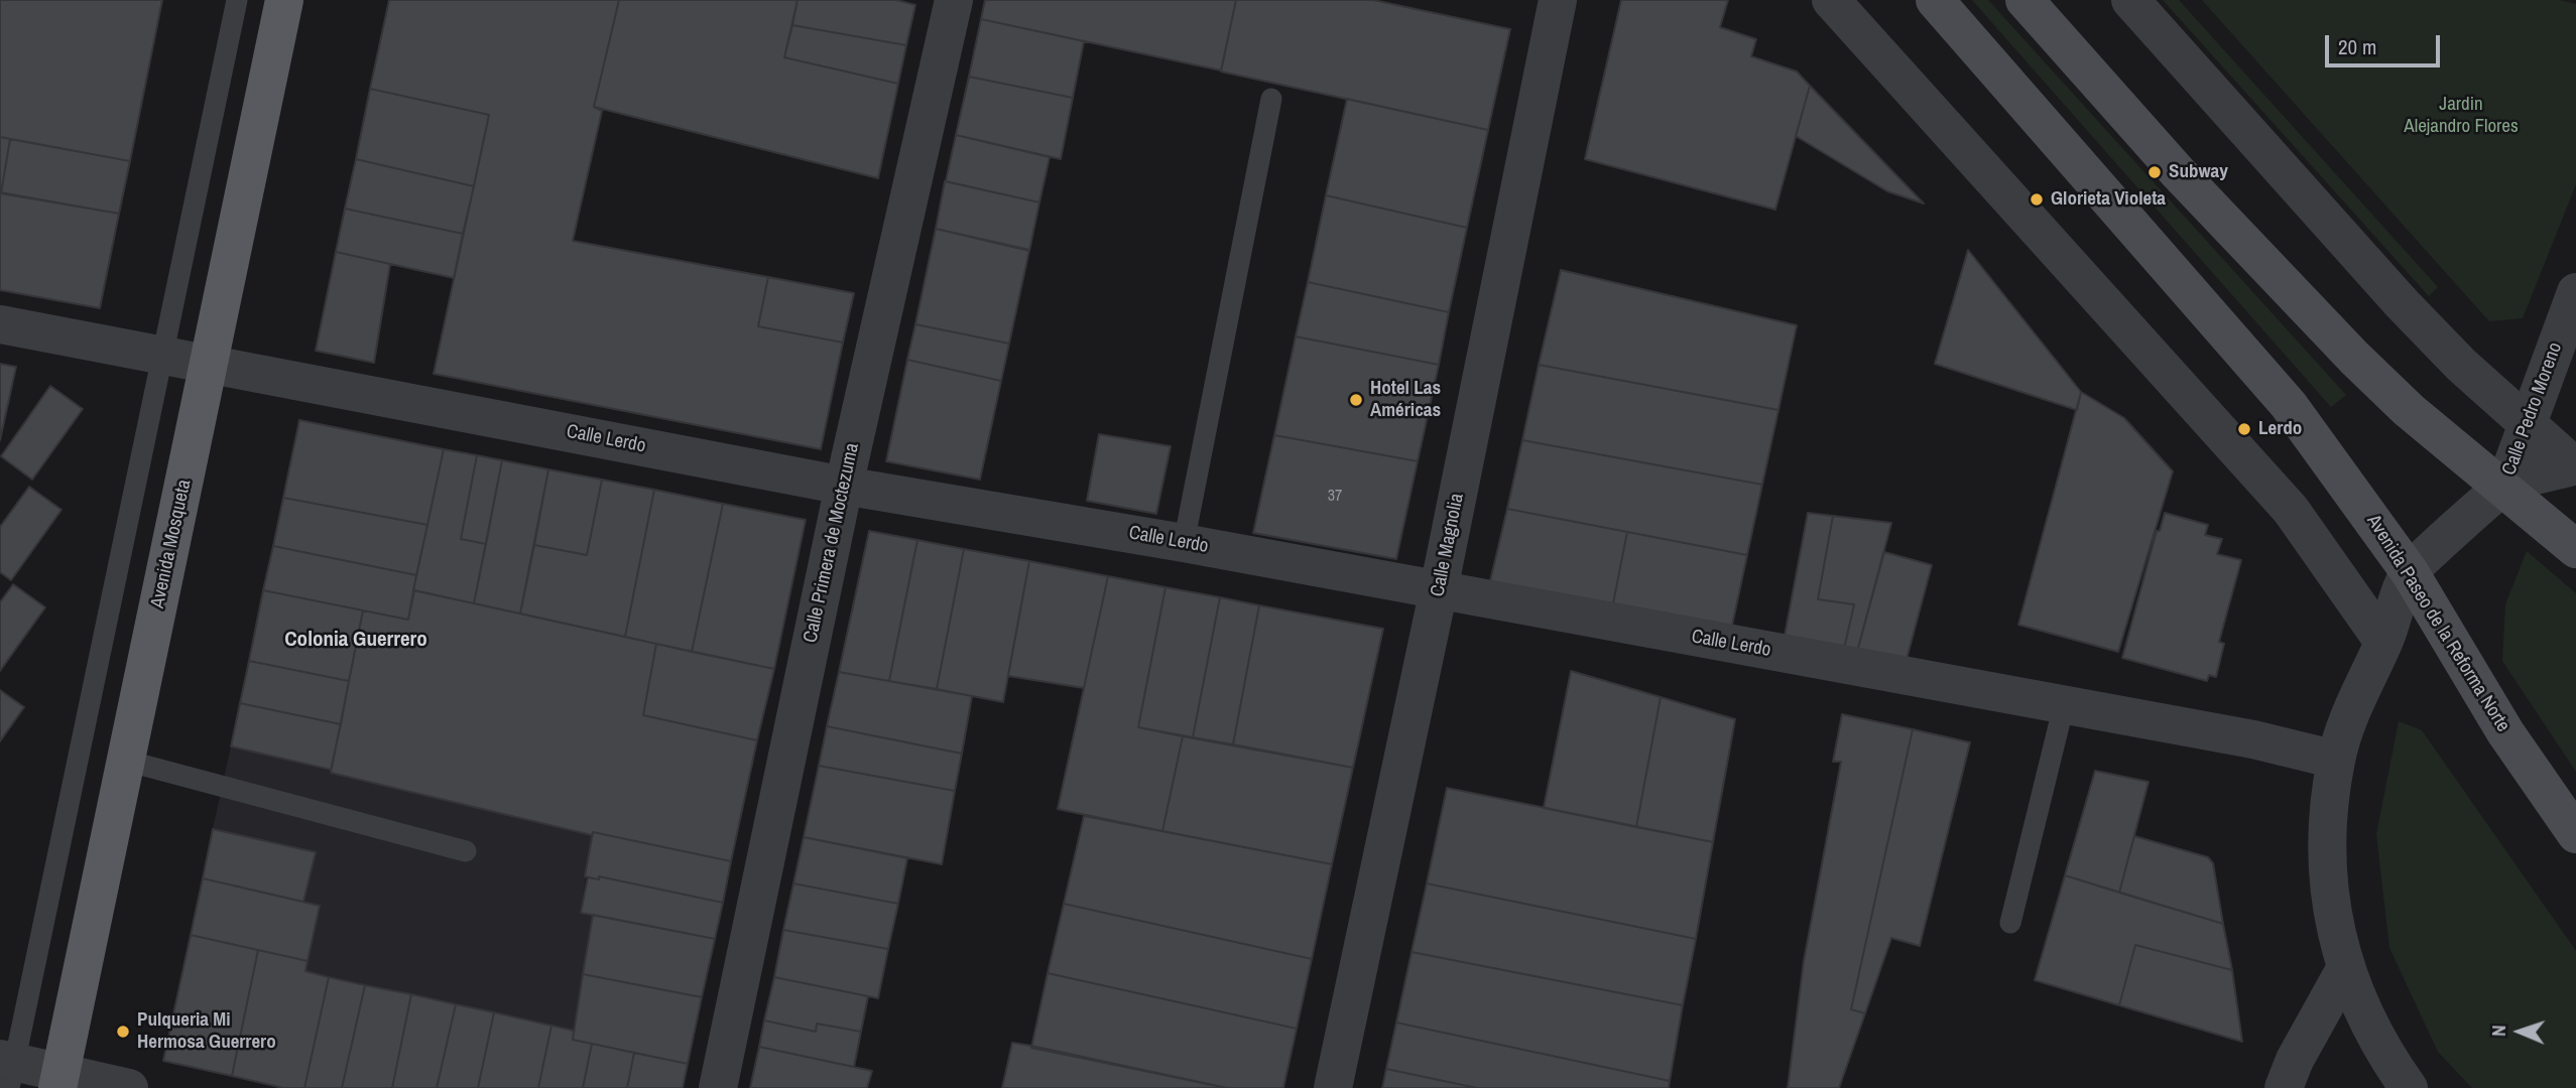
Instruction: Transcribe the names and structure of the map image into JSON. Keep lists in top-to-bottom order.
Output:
{
  "streets": {
    "main road": ["Avenida Mosqueta", "Avenida Paseo de la Reforma Norte"],
    "street": [
      "Calle Pedro Moreno",
      "Calle Lerdo",
      "Calle Primera de Moctezuma",
      "Calle Magnolia"
    ]
  },
  "crossings": [
    ["Calle Lerdo", "Calle Primera de Moctezuma"],
    ["Calle Lerdo", "Avenida Mosqueta"],
    ["Calle Lerdo", "Calle Magnolia"]
  ],
  "districts": ["Colonia Guerrero"],
  "parks": ["Jardin Alejandro Flores"],
  "places": [
    "Subway",
    "Glorieta Violeta",
    "Hotel Las Américas",
    "Lerdo",
    "Pulqueria Mi Hermosa Guerrero"
  ],
  "house_numbers": ["37"],
  "scale_bar": "20 m",
  "north": "left"
}
